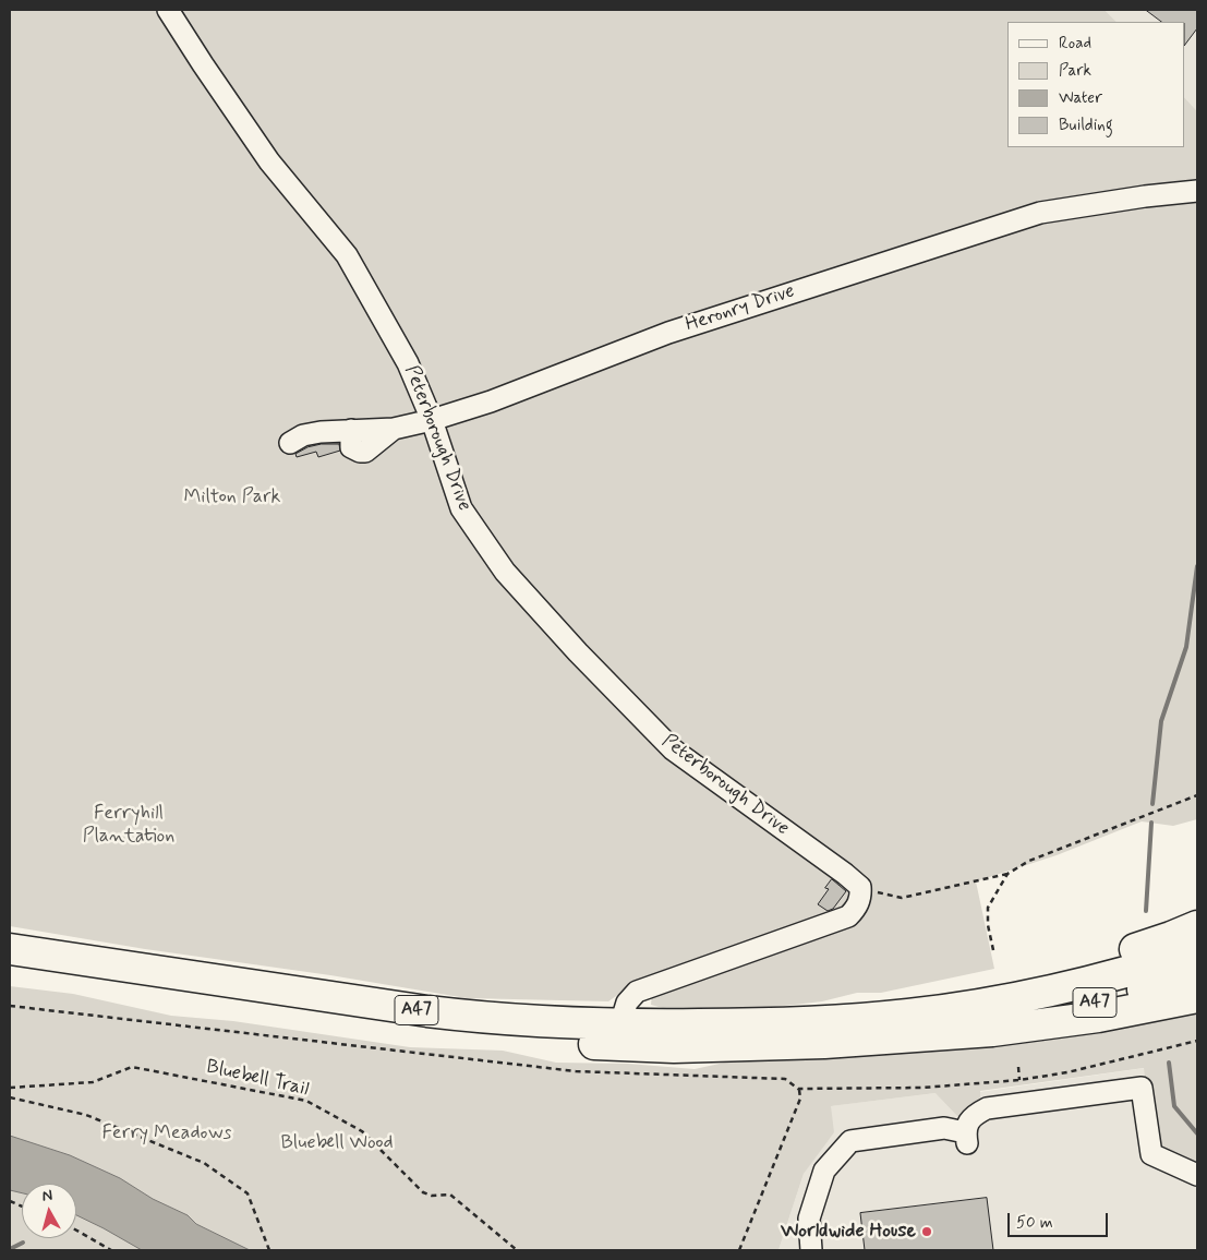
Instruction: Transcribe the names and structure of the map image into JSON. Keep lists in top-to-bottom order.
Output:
{
  "streets": {
    "highway": ["A47"],
    "street": ["Heronry Drive", "Peterborough Drive"],
    "path": ["Bluebell Trail"]
  },
  "crossings": [
    ["Heronry Drive", "Peterborough Drive"]
  ],
  "parks": [
    "Milton Park",
    "Ferryhill Plantation",
    "Ferry Meadows",
    "Bluebell Wood"
  ],
  "places": ["Worldwide House"],
  "legend": [
    "Road",
    "Park",
    "Water",
    "Building"
  ],
  "scale_bar": "50 m",
  "north": "top"
}
